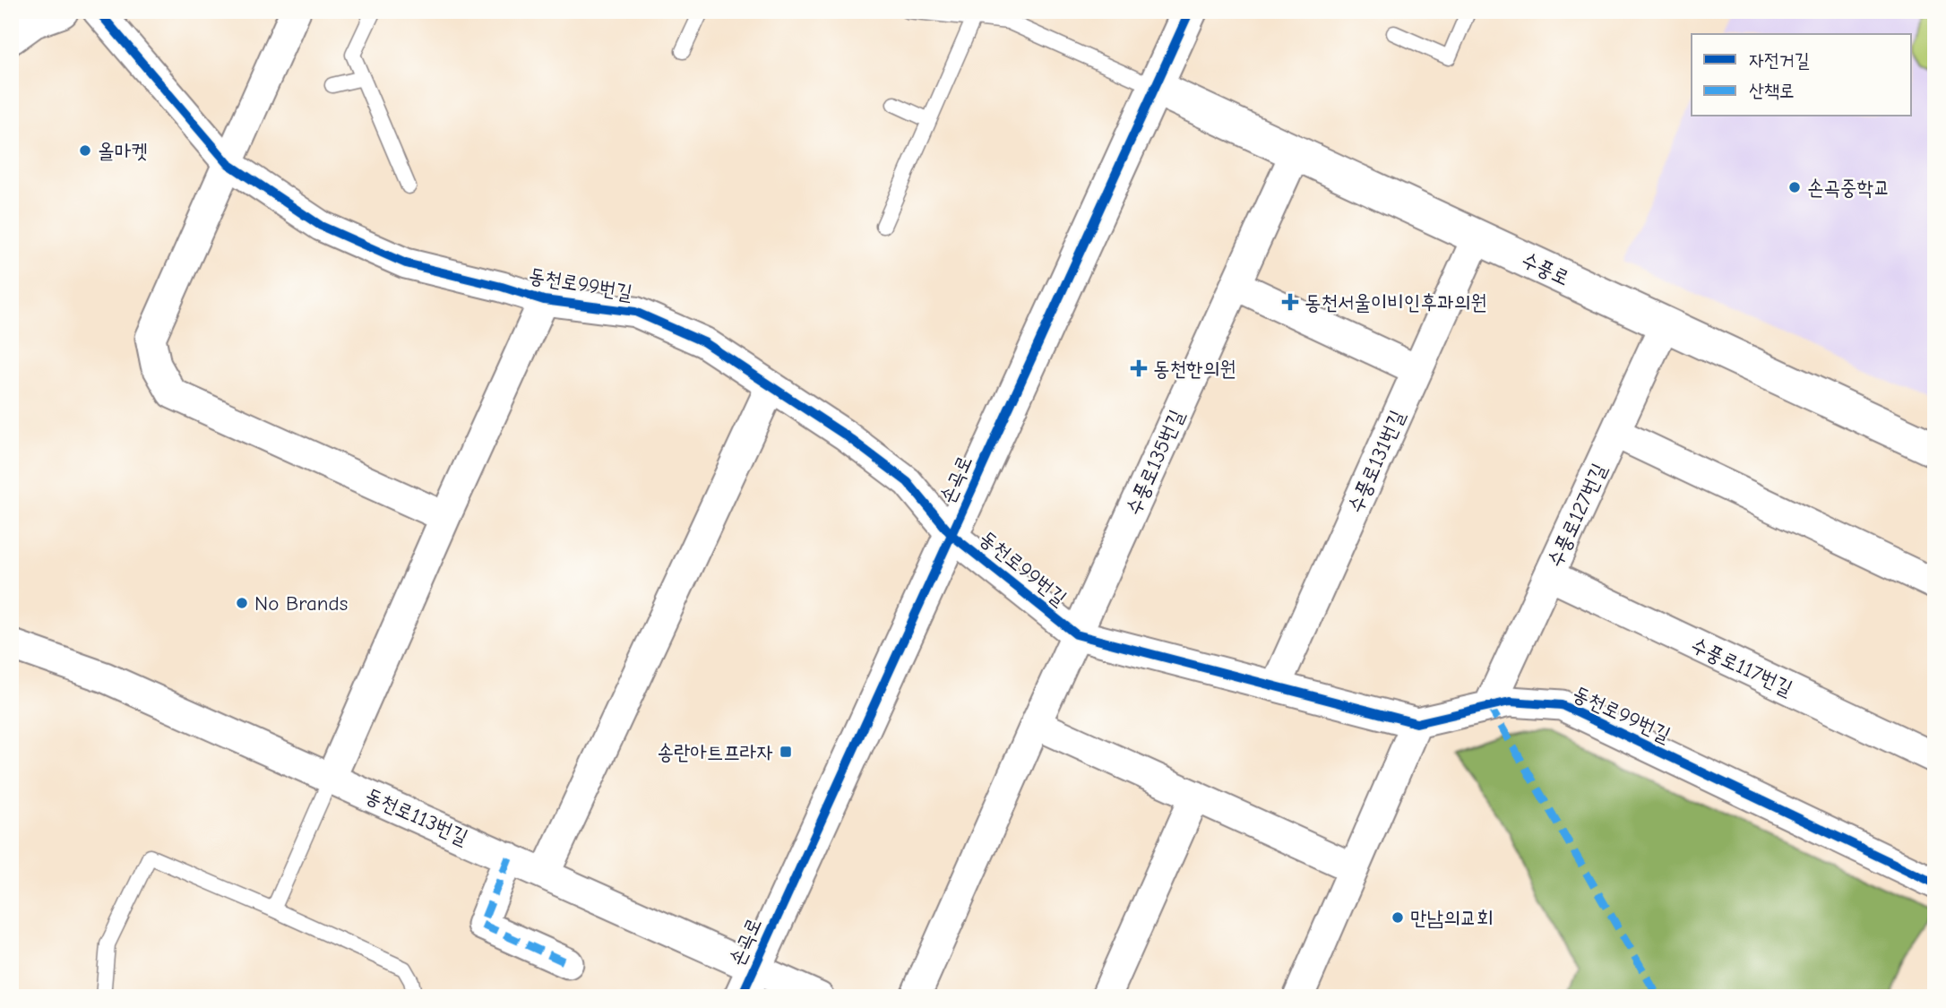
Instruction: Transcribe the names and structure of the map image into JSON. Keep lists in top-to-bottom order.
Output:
{
  "streets": {
    "street": [
      "수풍로",
      "동천로99번길",
      "수풍로131번길",
      "수풍로135번길",
      "손곡로",
      "수풍로127번길",
      "수풍로117번길",
      "동천로113번길"
    ]
  },
  "crossings": [
    ["수풍로", "수풍로131번길"],
    ["수풍로", "수풍로135번길"],
    ["수풍로", "손곡로"],
    ["수풍로", "수풍로127번길"],
    ["동천로99번길", "수풍로131번길"],
    ["동천로99번길", "수풍로135번길"],
    ["동천로99번길", "손곡로"],
    ["동천로99번길", "수풍로127번길"],
    ["손곡로", "동천로113번길"],
    ["수풍로127번길", "수풍로117번길"]
  ],
  "places": {
    "other": [
      "올마켓",
      "손곡중학교",
      "No Brands",
      "만남의교회"
    ],
    "health": ["동천서울이비인후과의원", "동천한의원"],
    "transit": ["송란아트프라자"]
  },
  "legend": ["자전거길", "산책로"]
}
